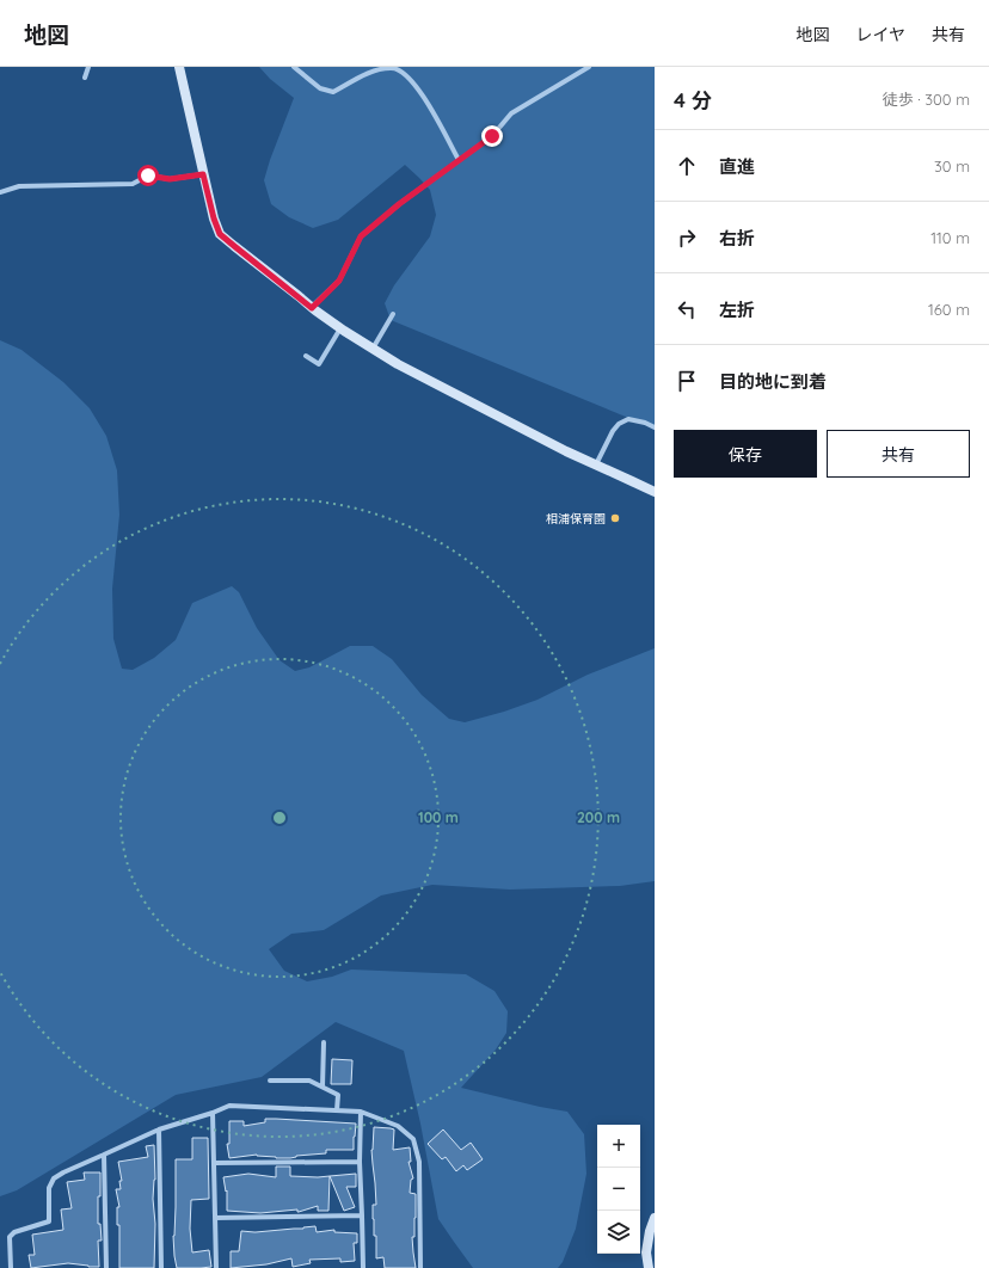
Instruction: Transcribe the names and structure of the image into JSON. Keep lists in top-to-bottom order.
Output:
{
  "places": ["相浦保育園"],
  "page": {
    "header": "地図",
    "nav": ["地図", "レイヤ", "共有"],
    "heading": ["4 分", "徒歩 · 300 m"],
    "list": [
      ["直進", "30 m"],
      ["右折", "110 m"],
      ["左折", "160 m"],
      "目的地に到着"
    ],
    "buttons": ["保存", "共有"],
    "map_buttons": ["+", "−"]
  },
  "rings": ["100 m", "200 m"]
}
